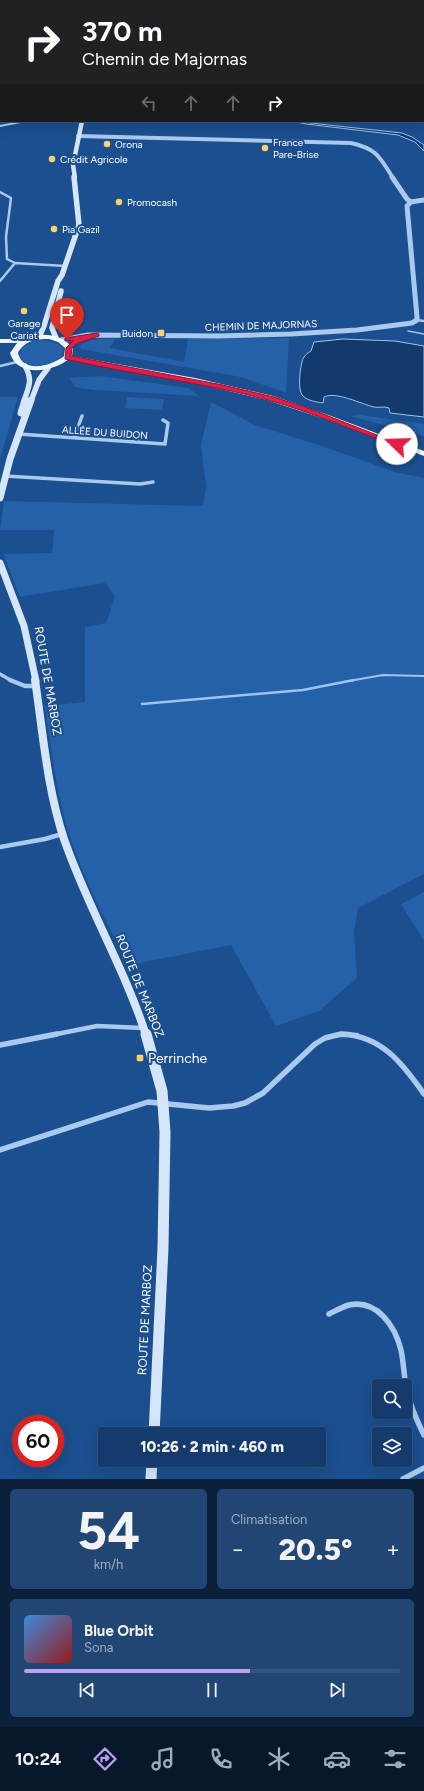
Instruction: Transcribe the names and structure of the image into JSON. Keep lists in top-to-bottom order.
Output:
{
  "streets": {
    "main road": ["ROUTE DE MARBOZ"],
    "street": ["CHEMIN DE MAJORNAS", "ALLÉE DU BUIDON"]
  },
  "places": {
    "other": [
      "Orona",
      "France Pare-Brise",
      "Crédit Agricole",
      "Promocash",
      "Pia Gazil",
      "Garage Cariat"
    ],
    "transit": ["Buidon", "Perrinche"]
  },
  "page": {
    "turn": ["370 m", "Chemin de Majornas"],
    "limit": "60",
    "trip": "10:26 · 2 min · 460 m",
    "tile": [
      ["54", "km/h"],
      "Climatisation"
    ],
    "heat": ["−", "20.5°", "+"],
    "song": ["Blue Orbit", "Sona"],
    "tabs": "10:24"
  }
}
